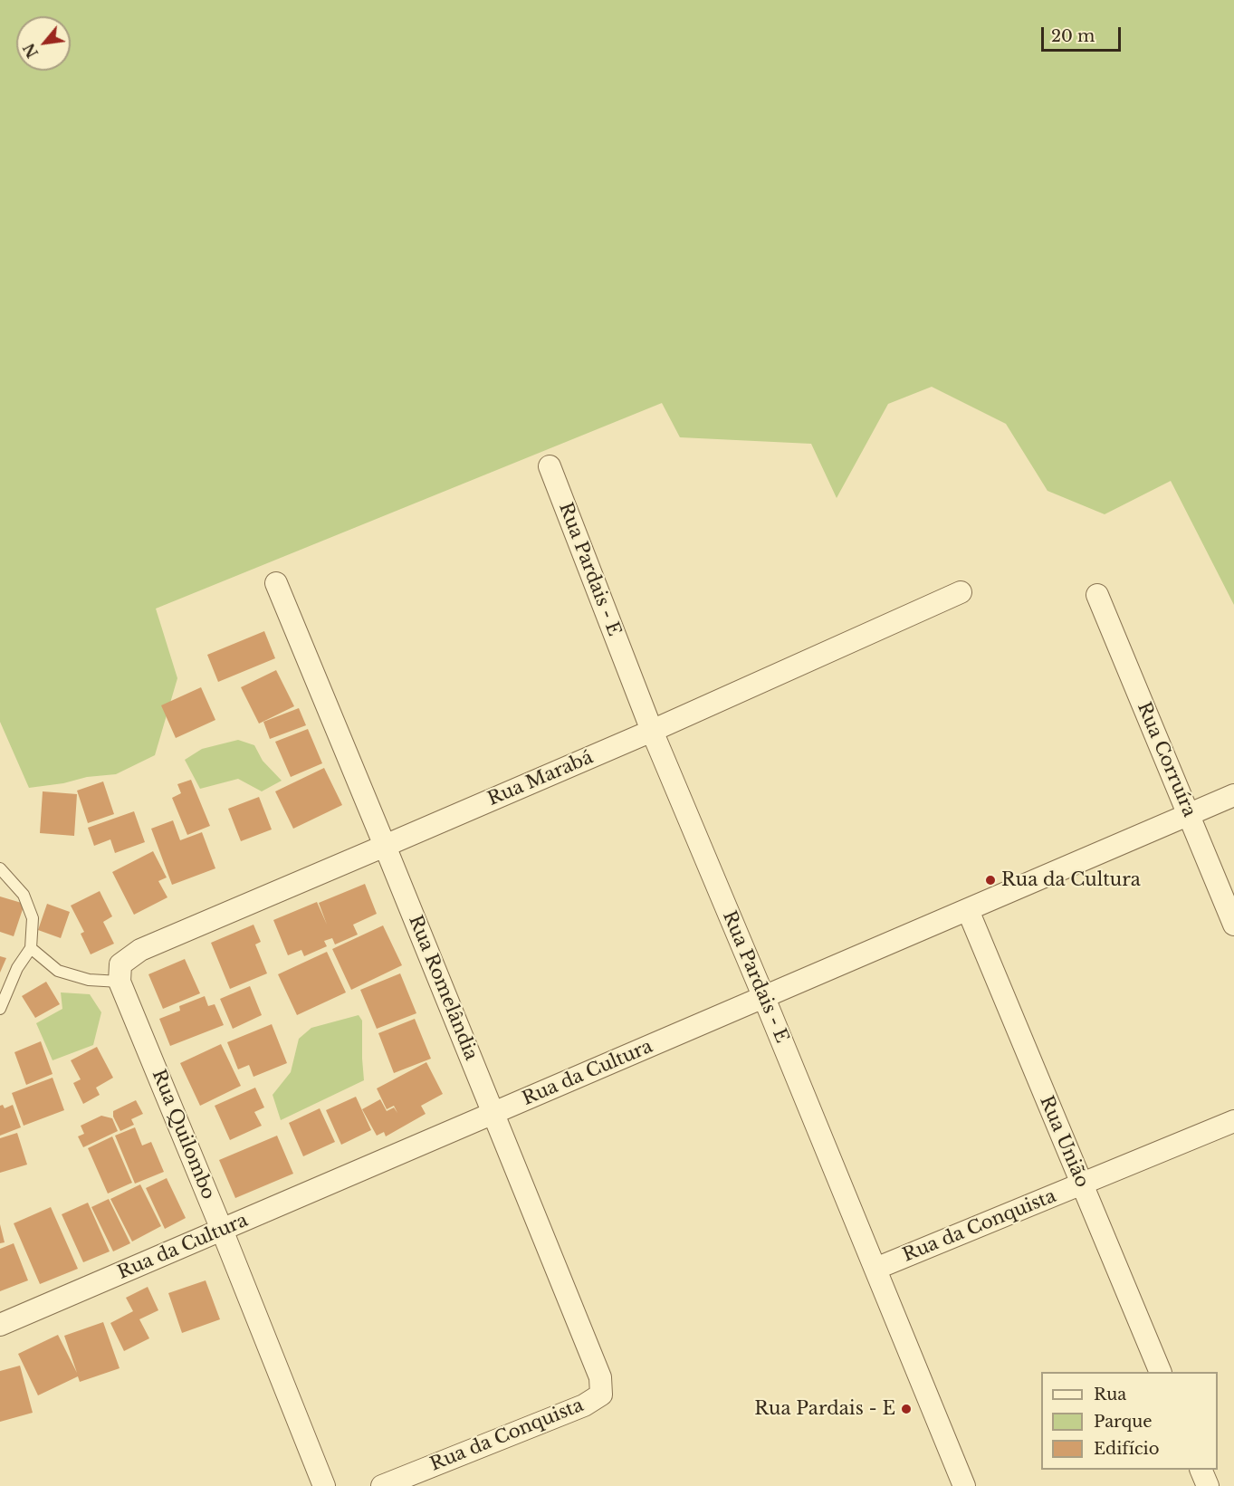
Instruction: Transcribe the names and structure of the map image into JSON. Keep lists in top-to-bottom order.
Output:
{
  "streets": {
    "street": [
      "Rua Pardais - E",
      "Rua Corruíra",
      "Rua Marabá",
      "Rua Romelândia",
      "Rua da Cultura",
      "Rua Quilombo",
      "Rua União",
      "Rua da Conquista"
    ]
  },
  "crossings": [
    ["Rua Pardais - E", "Rua Marabá"],
    ["Rua Pardais - E", "Rua da Cultura"],
    ["Rua Pardais - E", "Rua da Conquista"],
    ["Rua Corruíra", "Rua da Cultura"],
    ["Rua Marabá", "Rua Romelândia"],
    ["Rua Marabá", "Rua Quilombo"],
    ["Rua Romelândia", "Rua da Cultura"],
    ["Rua Romelândia", "Rua da Conquista"],
    ["Rua da Cultura", "Rua Quilombo"],
    ["Rua da Cultura", "Rua União"],
    ["Rua União", "Rua da Conquista"]
  ],
  "places": ["Rua da Cultura", "Rua Pardais - E"],
  "legend": ["Rua", "Parque", "Edifício"],
  "scale_bar": "20 m",
  "north": "bottom left"
}
